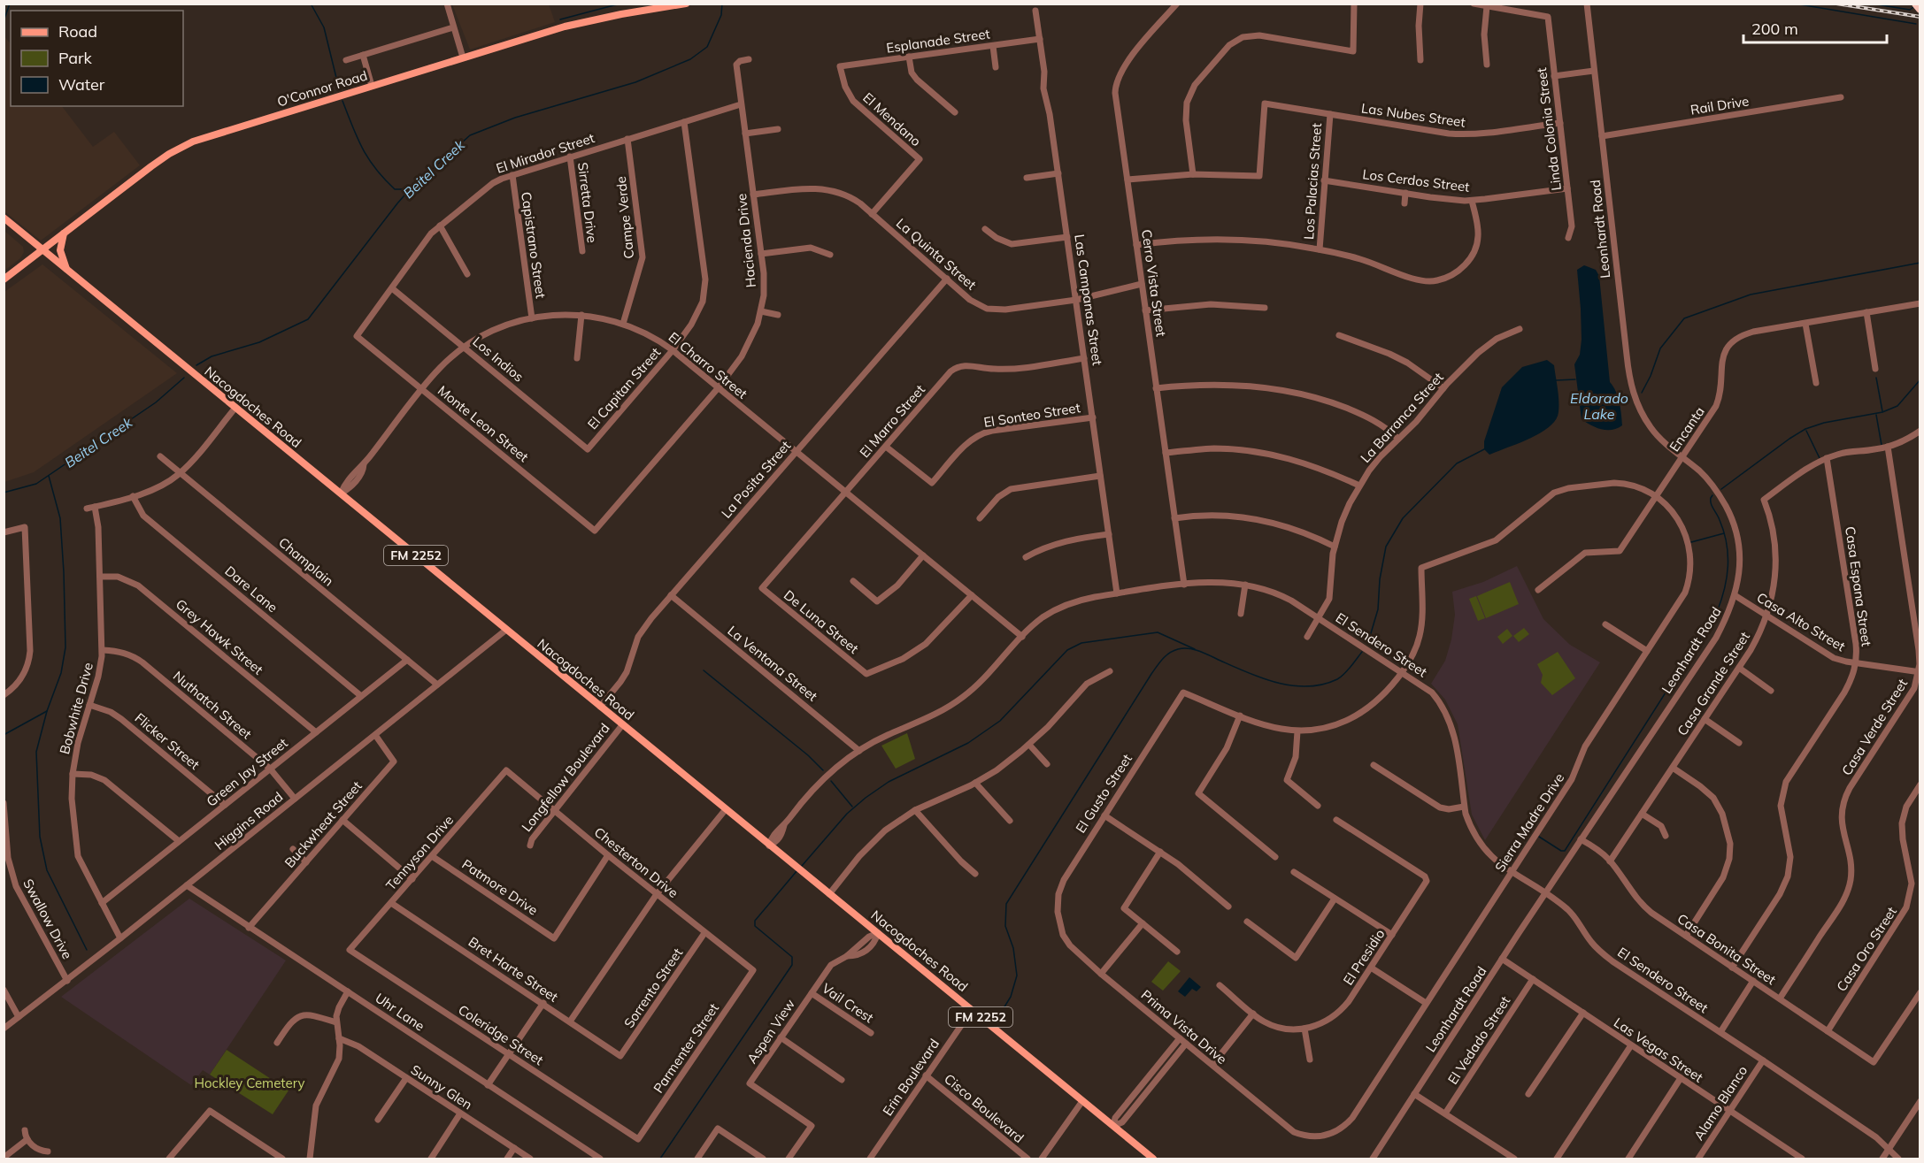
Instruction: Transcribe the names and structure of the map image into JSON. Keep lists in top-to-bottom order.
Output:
{
  "streets": {
    "main road": ["O'Connor Road", "Nacogdoches Road", "FM 2252"],
    "street": [
      "Esplanade Street",
      "Rail Drive",
      "Las Nubes Street",
      "El Mendano",
      "Linda Colonia Street",
      "El Mirador Street",
      "Los Cerdos Street",
      "Los Palacias Street",
      "Sirretta Drive",
      "Campe Verde",
      "Leonhardt Road",
      "Hacienda Drive",
      "Capistrano Street",
      "La Quinta Street",
      "Cerro Vista Street",
      "Las Campanas Street",
      "Los Indios",
      "El Charro Street",
      "El Capitan Street",
      "El Sonteo Street",
      "La Barranca Street",
      "El Marro Street",
      "Monte Leon Street",
      "Encanta",
      "La Posita Street",
      "Champlain",
      "Casa Espana Street",
      "Dare Lane",
      "De Luna Street",
      "Casa Alto Street",
      "Grey Hawk Street",
      "El Sendero Street",
      "La Ventana Street",
      "Casa Grande Street",
      "Nuthatch Street",
      "Bobwhite Drive",
      "Casa Verde Street",
      "Flicker Street",
      "Green Jay Street",
      "Longfellow Boulevard",
      "El Gusto Street",
      "Higgins Road",
      "Sierra Madre Drive",
      "Buckwheat Street",
      "Tennyson Drive",
      "Chesterton Drive",
      "Patmore Drive",
      "Swallow Drive",
      "Casa Bonita Street",
      "Casa Oro Street",
      "El Presidio",
      "Bret Harte Street",
      "Sorrento Street",
      "Vail Crest",
      "Uhr Lane",
      "Prima Vista Drive",
      "Aspen View",
      "Coleridge Street",
      "El Vedado Street",
      "Parmenter Street",
      "Las Vegas Street",
      "Erin Boulevard",
      "Sunny Glen",
      "Alamo Blanco",
      "Cisco Boulevard"
    ]
  },
  "crossings": [
    ["Esplanade Street", "El Mendano"],
    ["Esplanade Street", "Las Campanas Street"],
    ["O'Connor Road", "Nacogdoches Road"],
    ["Rail Drive", "Leonhardt Road"],
    ["Las Nubes Street", "Linda Colonia Street"],
    ["Las Nubes Street", "Los Palacias Street"],
    ["El Mendano", "La Quinta Street"],
    ["Linda Colonia Street", "Los Cerdos Street"],
    ["El Mirador Street", "Sirretta Drive"],
    ["El Mirador Street", "Campe Verde"],
    ["El Mirador Street", "Hacienda Drive"],
    ["El Mirador Street", "Capistrano Street"],
    ["El Mirador Street", "Los Indios"],
    ["El Mirador Street", "El Capitan Street"],
    ["El Mirador Street", "Monte Leon Street"],
    ["Los Cerdos Street", "Los Palacias Street"],
    ["Campe Verde", "El Charro Street"],
    ["Leonhardt Road", "Encanta"],
    ["Leonhardt Road", "Casa Alto Street"],
    ["Leonhardt Road", "El Sendero Street"],
    ["Leonhardt Road", "Casa Bonita Street"],
    ["Leonhardt Road", "Las Vegas Street"],
    ["Hacienda Drive", "La Quinta Street"],
    ["Hacienda Drive", "El Charro Street"],
    ["Hacienda Drive", "Monte Leon Street"],
    ["Capistrano Street", "El Charro Street"],
    ["La Quinta Street", "Cerro Vista Street"],
    ["La Quinta Street", "Las Campanas Street"],
    ["La Quinta Street", "La Posita Street"],
    ["Cerro Vista Street", "El Sendero Street"],
    ["Las Campanas Street", "El Sonteo Street"],
    ["Las Campanas Street", "El Marro Street"],
    ["Las Campanas Street", "El Sendero Street"],
    ["Los Indios", "El Charro Street"],
    ["Los Indios", "El Capitan Street"],
    ["El Charro Street", "El Capitan Street"],
    ["El Charro Street", "Nacogdoches Road"],
    ["El Charro Street", "El Marro Street"],
    ["El Charro Street", "Monte Leon Street"],
    ["El Charro Street", "La Posita Street"],
    ["El Charro Street", "De Luna Street"],
    ["El Charro Street", "El Sendero Street"],
    ["Nacogdoches Road", "La Posita Street"],
    ["Nacogdoches Road", "El Sendero Street"],
    ["Nacogdoches Road", "Longfellow Boulevard"],
    ["Nacogdoches Road", "Higgins Road"],
    ["Nacogdoches Road", "Aspen View"],
    ["Nacogdoches Road", "Erin Boulevard"],
    ["El Sonteo Street", "El Marro Street"],
    ["La Barranca Street", "El Sendero Street"],
    ["El Marro Street", "De Luna Street"],
    ["Encanta", "Sierra Madre Drive"],
    ["La Posita Street", "La Ventana Street"],
    ["Champlain", "Green Jay Street"],
    ["Champlain", "Higgins Road"],
    ["Casa Espana Street", "Casa Alto Street"],
    ["Casa Espana Street", "Casa Grande Street"],
    ["Casa Espana Street", "Casa Bonita Street"],
    ["Dare Lane", "Green Jay Street"],
    ["Casa Alto Street", "Casa Grande Street"],
    ["Casa Alto Street", "Casa Verde Street"],
    ["Grey Hawk Street", "Bobwhite Drive"],
    ["Grey Hawk Street", "Green Jay Street"],
    ["El Sendero Street", "La Ventana Street"],
    ["El Sendero Street", "Sierra Madre Drive"],
    ["El Sendero Street", "Alamo Blanco"],
    ["Casa Grande Street", "Casa Bonita Street"],
    ["Nuthatch Street", "Bobwhite Drive"],
    ["Nuthatch Street", "Green Jay Street"],
    ["Nuthatch Street", "Higgins Road"],
    ["Bobwhite Drive", "Flicker Street"],
    ["Bobwhite Drive", "Green Jay Street"],
    ["Bobwhite Drive", "Higgins Road"],
    ["Casa Verde Street", "Casa Bonita Street"],
    ["Flicker Street", "Green Jay Street"],
    ["Longfellow Boulevard", "Chesterton Drive"],
    ["El Gusto Street", "Prima Vista Drive"],
    ["Higgins Road", "Buckwheat Street"],
    ["Higgins Road", "Swallow Drive"],
    ["Higgins Road", "Uhr Lane"],
    ["Sierra Madre Drive", "Prima Vista Drive"],
    ["Buckwheat Street", "Uhr Lane"],
    ["Tennyson Drive", "Chesterton Drive"],
    ["Tennyson Drive", "Patmore Drive"],
    ["Tennyson Drive", "Bret Harte Street"],
    ["Tennyson Drive", "Coleridge Street"],
    ["Chesterton Drive", "Patmore Drive"],
    ["Chesterton Drive", "Sorrento Street"],
    ["Chesterton Drive", "Parmenter Street"],
    ["Casa Bonita Street", "Casa Oro Street"],
    ["Bret Harte Street", "Sorrento Street"],
    ["Vail Crest", "Aspen View"],
    ["Coleridge Street", "Parmenter Street"],
    ["El Vedado Street", "Las Vegas Street"],
    ["Las Vegas Street", "Alamo Blanco"],
    ["Erin Boulevard", "Cisco Boulevard"]
  ],
  "water": ["Beitel Creek", "Eldorado Lake"],
  "parks": ["Hockley Cemetery"],
  "legend": ["Road", "Park", "Water"],
  "scale_bar": "200 m"
}
